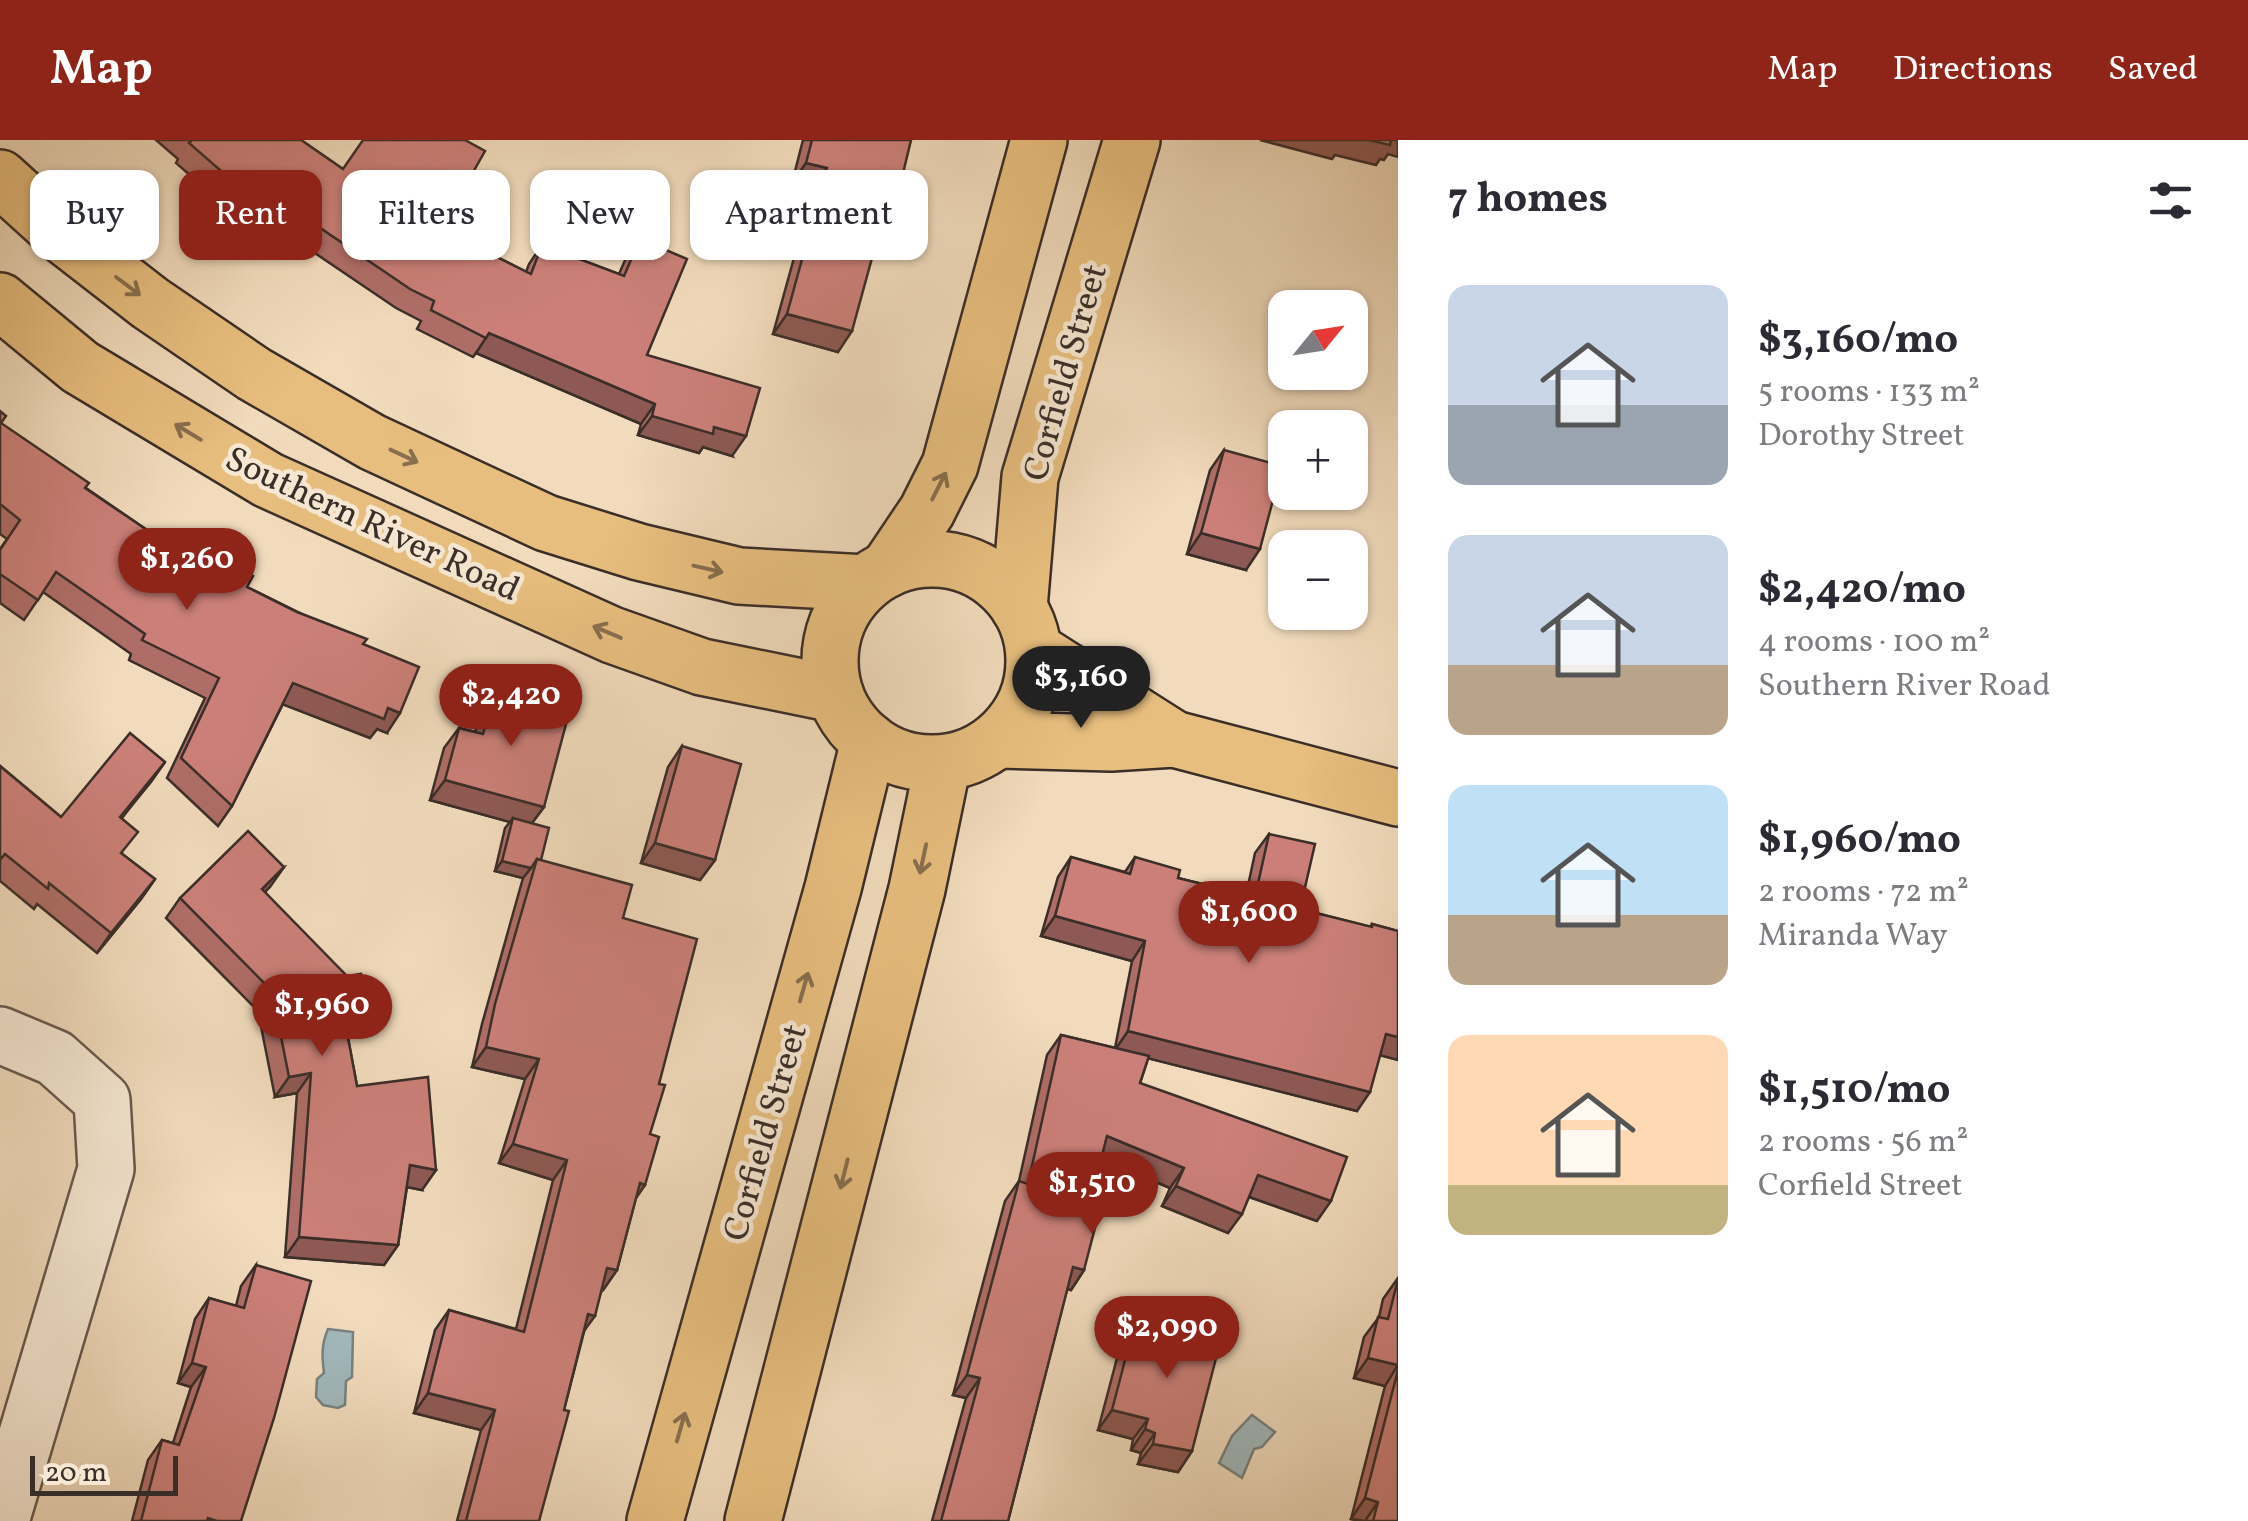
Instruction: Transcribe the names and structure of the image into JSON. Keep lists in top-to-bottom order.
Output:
{
  "streets": {
    "main road": ["Corfield Street", "Southern River Road"]
  },
  "crossings": [
    ["Corfield Street", "Southern River Road"]
  ],
  "scale_bar": "20 m",
  "north": "top right",
  "page": {
    "header": "Map",
    "nav": ["Map", "Directions", "Saved"],
    "heading": "7 homes",
    "chip": [
      "Buy",
      "Rent",
      "Filters",
      "New",
      "Apartment"
    ],
    "list": [
      {
        "name": "$3,160/mo",
        "note": "5 rooms · 133 m² · Dorothy Street"
      },
      {
        "name": "$2,420/mo",
        "note": "4 rooms · 100 m² · Southern River Road"
      },
      {
        "name": "$1,960/mo",
        "note": "2 rooms · 72 m² · Miranda Way"
      },
      {
        "name": "$1,510/mo",
        "note": "2 rooms · 56 m² · Corfield Street"
      }
    ],
    "map_buttons": ["+", "−"],
    "price": [
      "$1,260",
      "$3,160",
      "$2,420",
      "$1,600",
      "$1,960",
      "$1,510",
      "$2,090"
    ],
    "scale": "20 m"
  }
}
